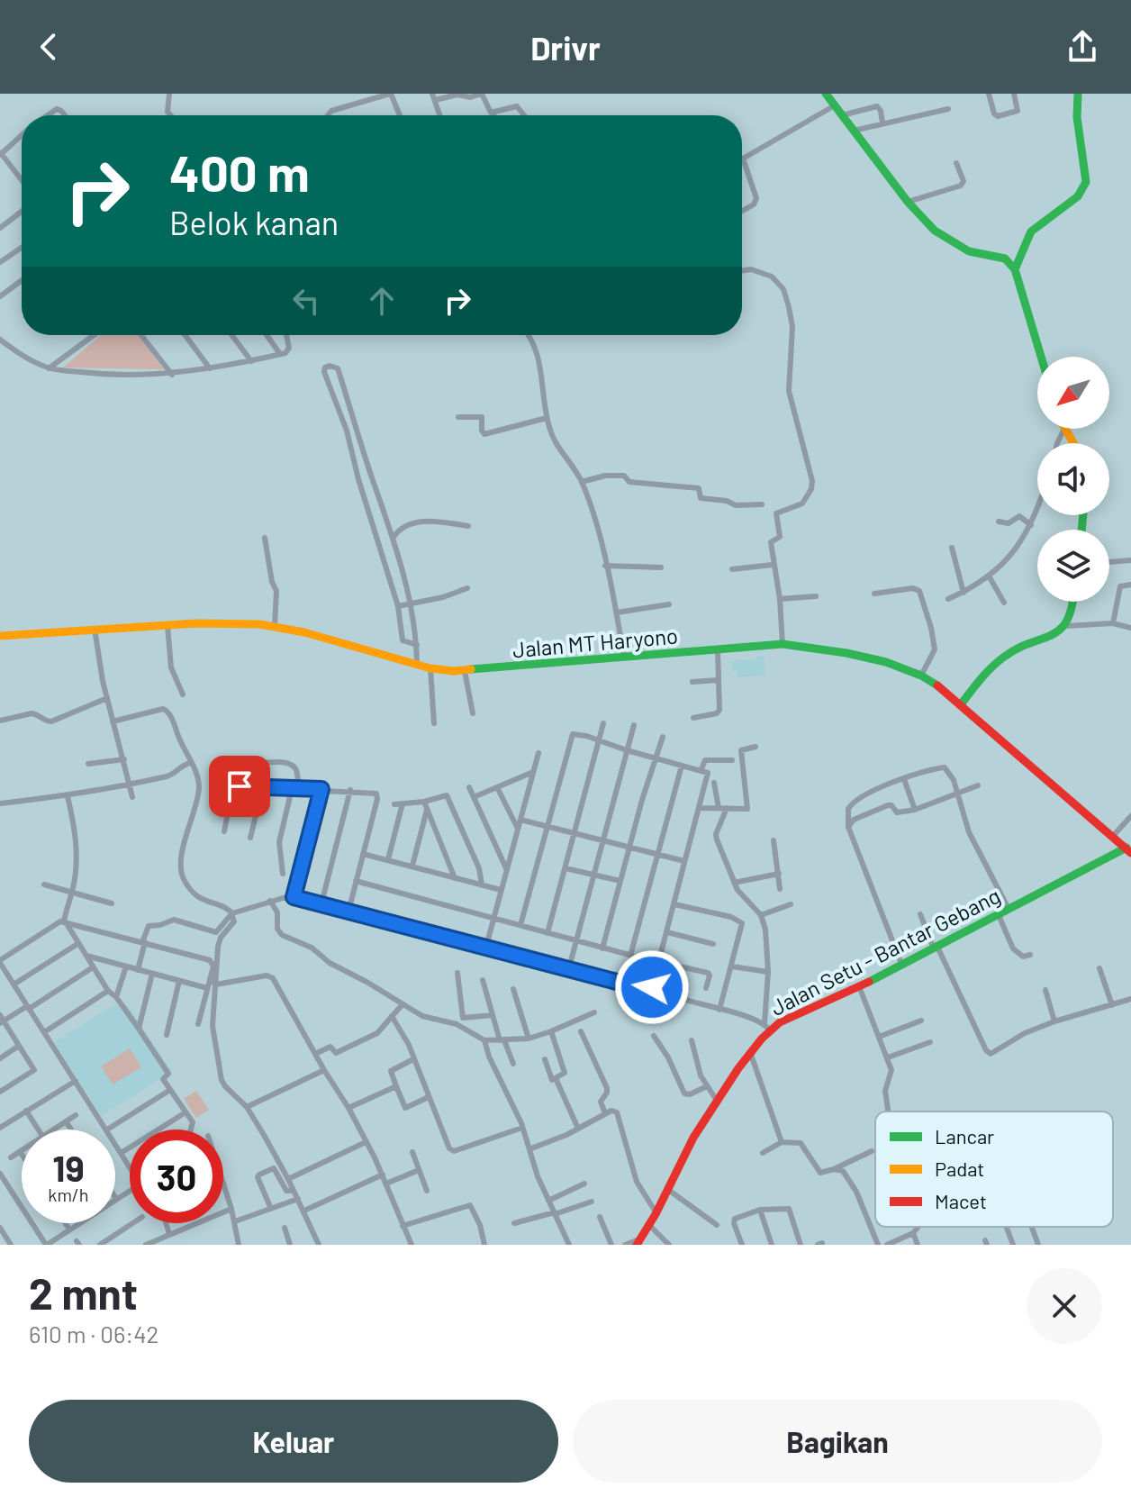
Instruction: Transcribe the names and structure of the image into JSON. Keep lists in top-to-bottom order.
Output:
{
  "streets": {
    "main road": ["Jalan MT Haryono", "Jalan Setu - Bantar Gebang"]
  },
  "crossings": [
    ["Jalan MT Haryono", "Jalan Setu - Bantar Gebang"]
  ],
  "legend": ["Lancar", "Padat", "Macet"],
  "north": "bottom left",
  "page": {
    "header": "Drivr",
    "turn": ["400 m", "Belok kanan"],
    "speed": "19 km/h",
    "limit": "30",
    "heading": ["2 mnt", "610 m · 06:42"],
    "buttons": ["Keluar", "Bagikan"]
  }
}
